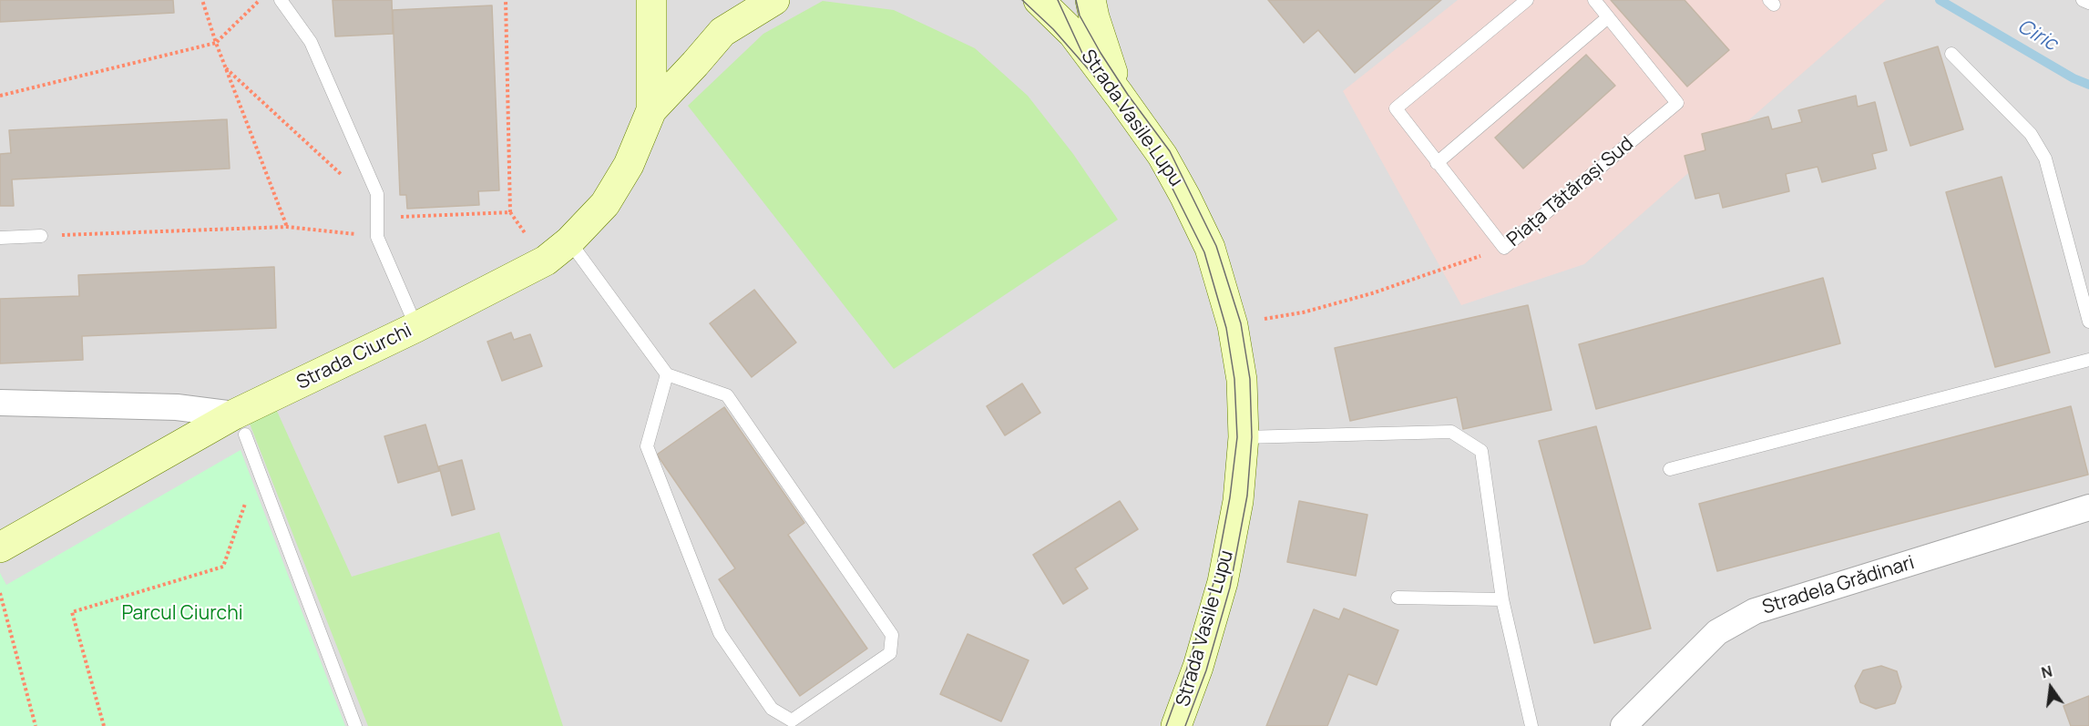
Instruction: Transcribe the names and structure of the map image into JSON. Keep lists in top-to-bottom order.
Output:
{
  "streets": {
    "street": ["Strada Vasile Lupu", "Strada Ciurchi", "Stradela Grădinari"],
    "lane": ["Piața Tătărași Sud"]
  },
  "crossings": [
    ["Strada Vasile Lupu", "Piața Tătărași Sud"]
  ],
  "water": ["Ciric"],
  "parks": ["Parcul Ciurchi"],
  "north": "top"
}
